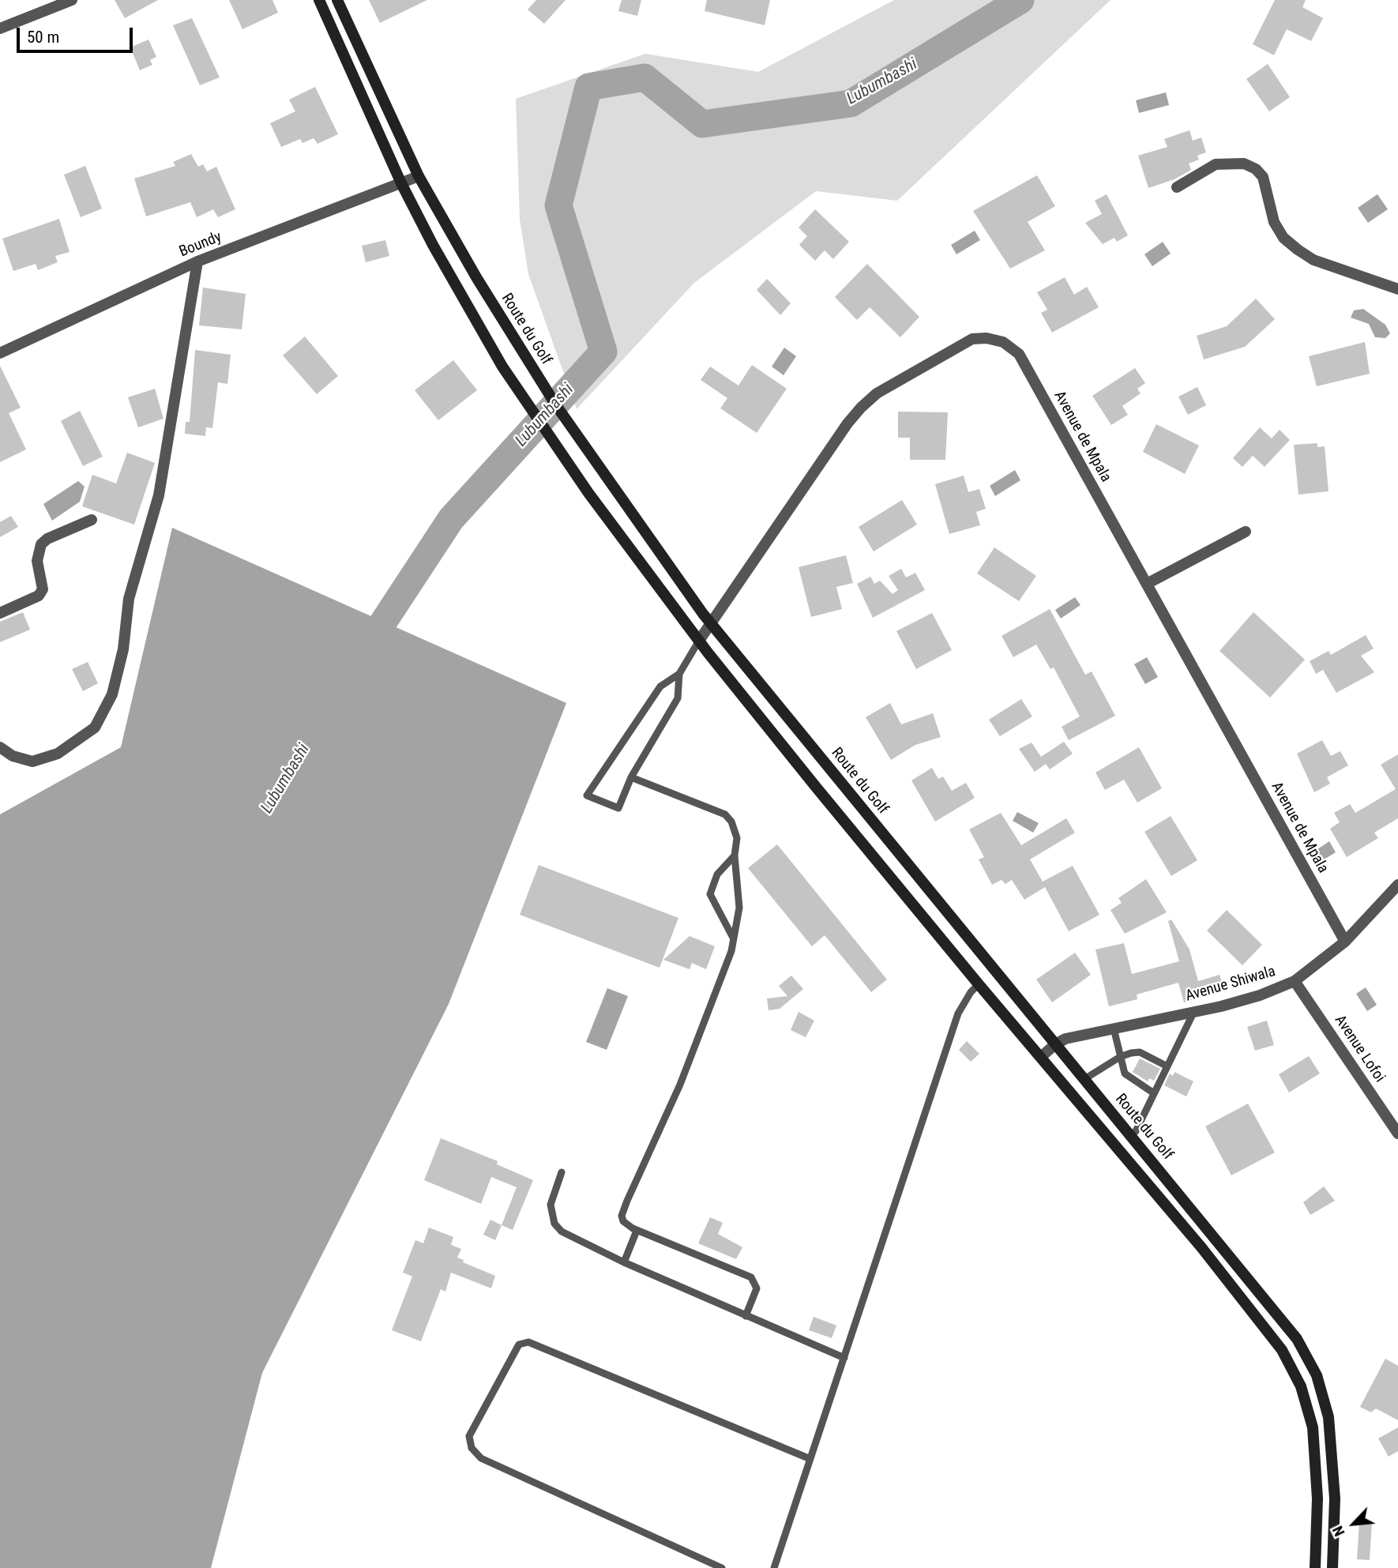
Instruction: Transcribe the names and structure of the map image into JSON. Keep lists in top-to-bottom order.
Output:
{
  "streets": {
    "main road": ["Route du Golf"],
    "street": [
      "Boundy",
      "Avenue de Mpala",
      "Avenue Shiwala",
      "Avenue Lofoi"
    ]
  },
  "crossings": [
    ["Boundy", "Route du Golf"],
    ["Route du Golf", "Avenue de Mpala"],
    ["Route du Golf", "Avenue Shiwala"],
    ["Avenue de Mpala", "Avenue Shiwala"],
    ["Avenue Shiwala", "Avenue Lofoi"]
  ],
  "water": ["Lubumbashi"],
  "scale_bar": "50 m",
  "north": "bottom left"
}
